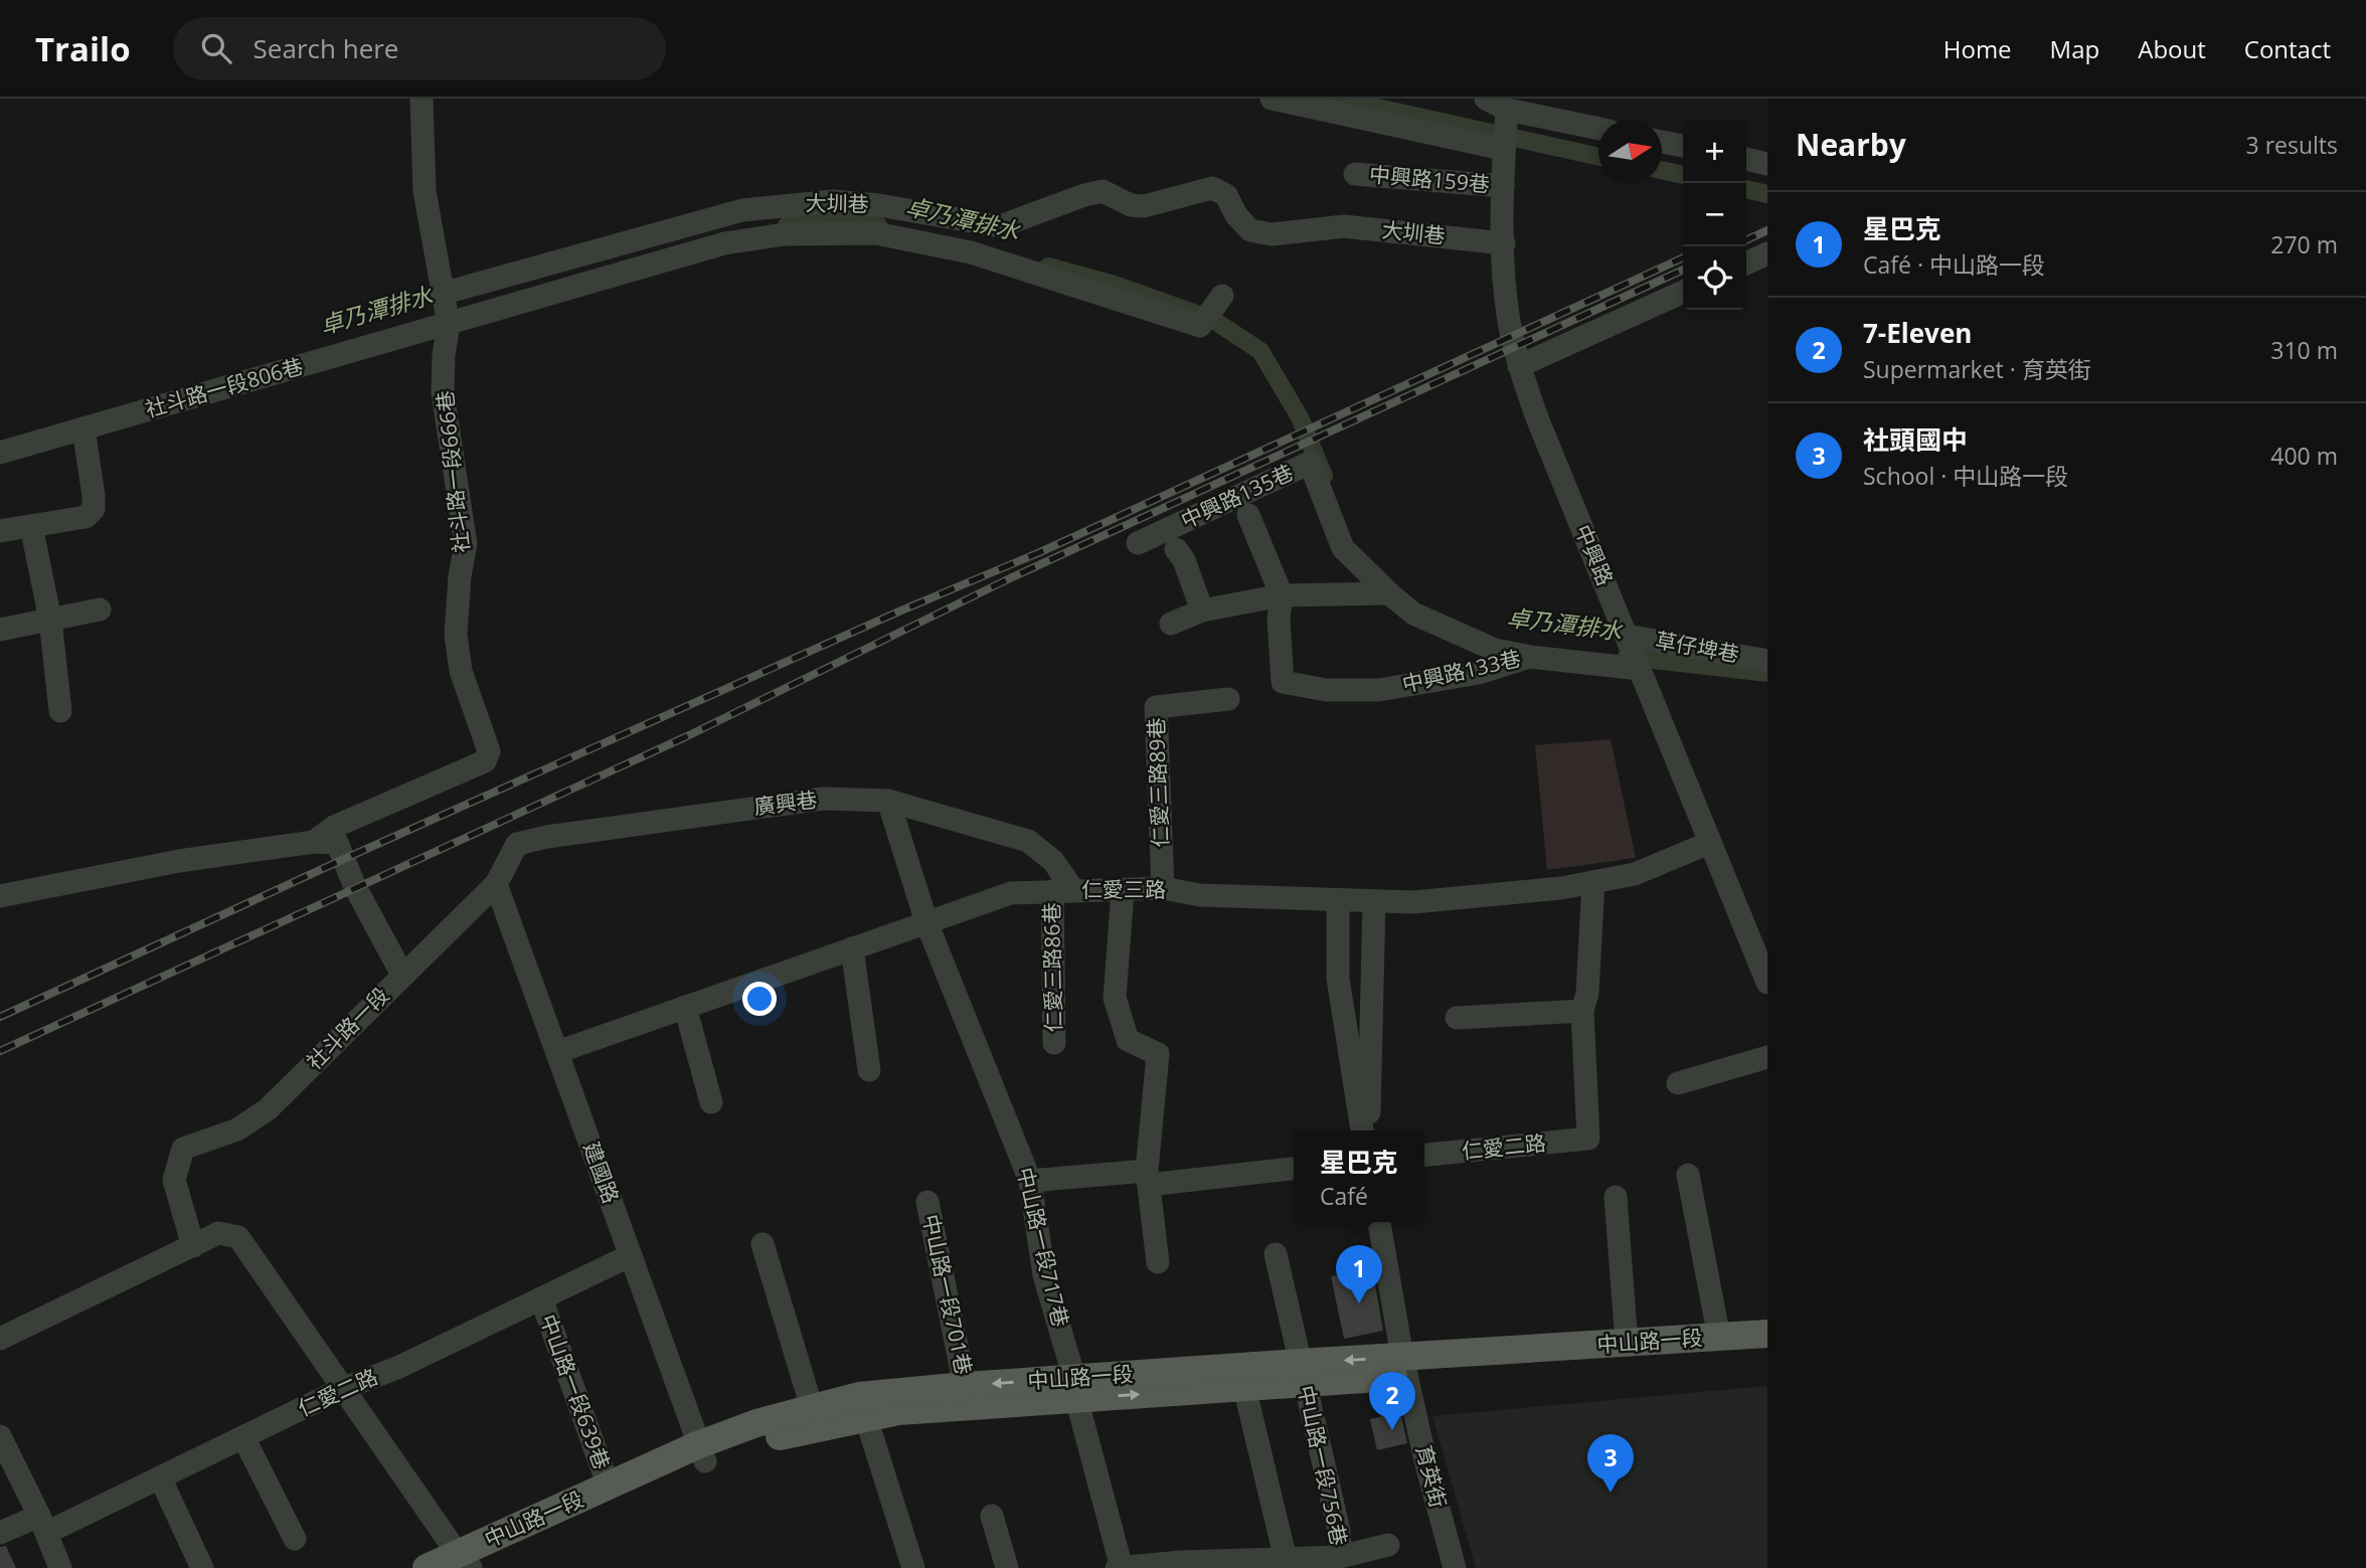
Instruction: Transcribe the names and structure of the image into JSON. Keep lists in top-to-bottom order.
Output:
{
  "streets": {
    "main road": ["中山路一段"],
    "street": [
      "中興路159巷",
      "大圳巷",
      "社斗路一段806巷",
      "社斗路一段666巷",
      "中興路135巷",
      "中興路",
      "草仔埤巷",
      "中興路133巷",
      "仁愛三路89巷",
      "廣興巷",
      "仁愛三路",
      "仁愛三路86巷",
      "社斗路一段",
      "仁愛二路",
      "建國路",
      "中山路一段717巷",
      "中山路一段701巷",
      "中山路一段639巷",
      "中山路一段756巷",
      "育英街"
    ]
  },
  "crossings": [
    ["中興路159巷", "中興路"],
    ["大圳巷", "社斗路一段806巷"],
    ["大圳巷", "社斗路一段666巷"],
    ["大圳巷", "中興路"],
    ["社斗路一段806巷", "社斗路一段666巷"],
    ["社斗路一段666巷", "社斗路一段"],
    ["中興路135巷", "中興路133巷"],
    ["中興路", "草仔埤巷"],
    ["中興路", "中興路133巷"],
    ["中興路", "仁愛三路"],
    ["仁愛三路89巷", "仁愛三路"],
    ["廣興巷", "仁愛三路"],
    ["廣興巷", "仁愛三路86巷"],
    ["廣興巷", "社斗路一段"],
    ["廣興巷", "建國路"],
    ["廣興巷", "中山路一段717巷"],
    ["仁愛三路", "仁愛三路86巷"],
    ["仁愛三路", "建國路"],
    ["仁愛三路", "中山路一段717巷"],
    ["仁愛二路", "建國路"],
    ["仁愛二路", "中山路一段639巷"],
    ["建國路", "中山路一段"],
    ["中山路一段717巷", "中山路一段"],
    ["中山路一段701巷", "中山路一段"],
    ["中山路一段", "中山路一段639巷"],
    ["中山路一段", "中山路一段756巷"],
    ["中山路一段", "育英街"]
  ],
  "water": ["卓乃潭排水"],
  "north": "right",
  "page": {
    "header": "Trailo",
    "search": "Search here",
    "nav": [
      "Home",
      "Map",
      "About",
      "Contact"
    ],
    "heading": ["Nearby", "3 results"],
    "map_buttons": ["+", "−"],
    "list": [
      {
        "mark": "1",
        "name": "星巴克",
        "note": "Café · 中山路一段",
        "value": "270 m"
      },
      {
        "mark": "2",
        "name": "7-Eleven",
        "note": "Supermarket · 育英街",
        "value": "310 m"
      },
      {
        "mark": "3",
        "name": "社頭國中",
        "note": "School · 中山路一段",
        "value": "400 m"
      }
    ],
    "popup": ["星巴克", "Café"],
    "pins": ["1", "2", "3"]
  }
}
